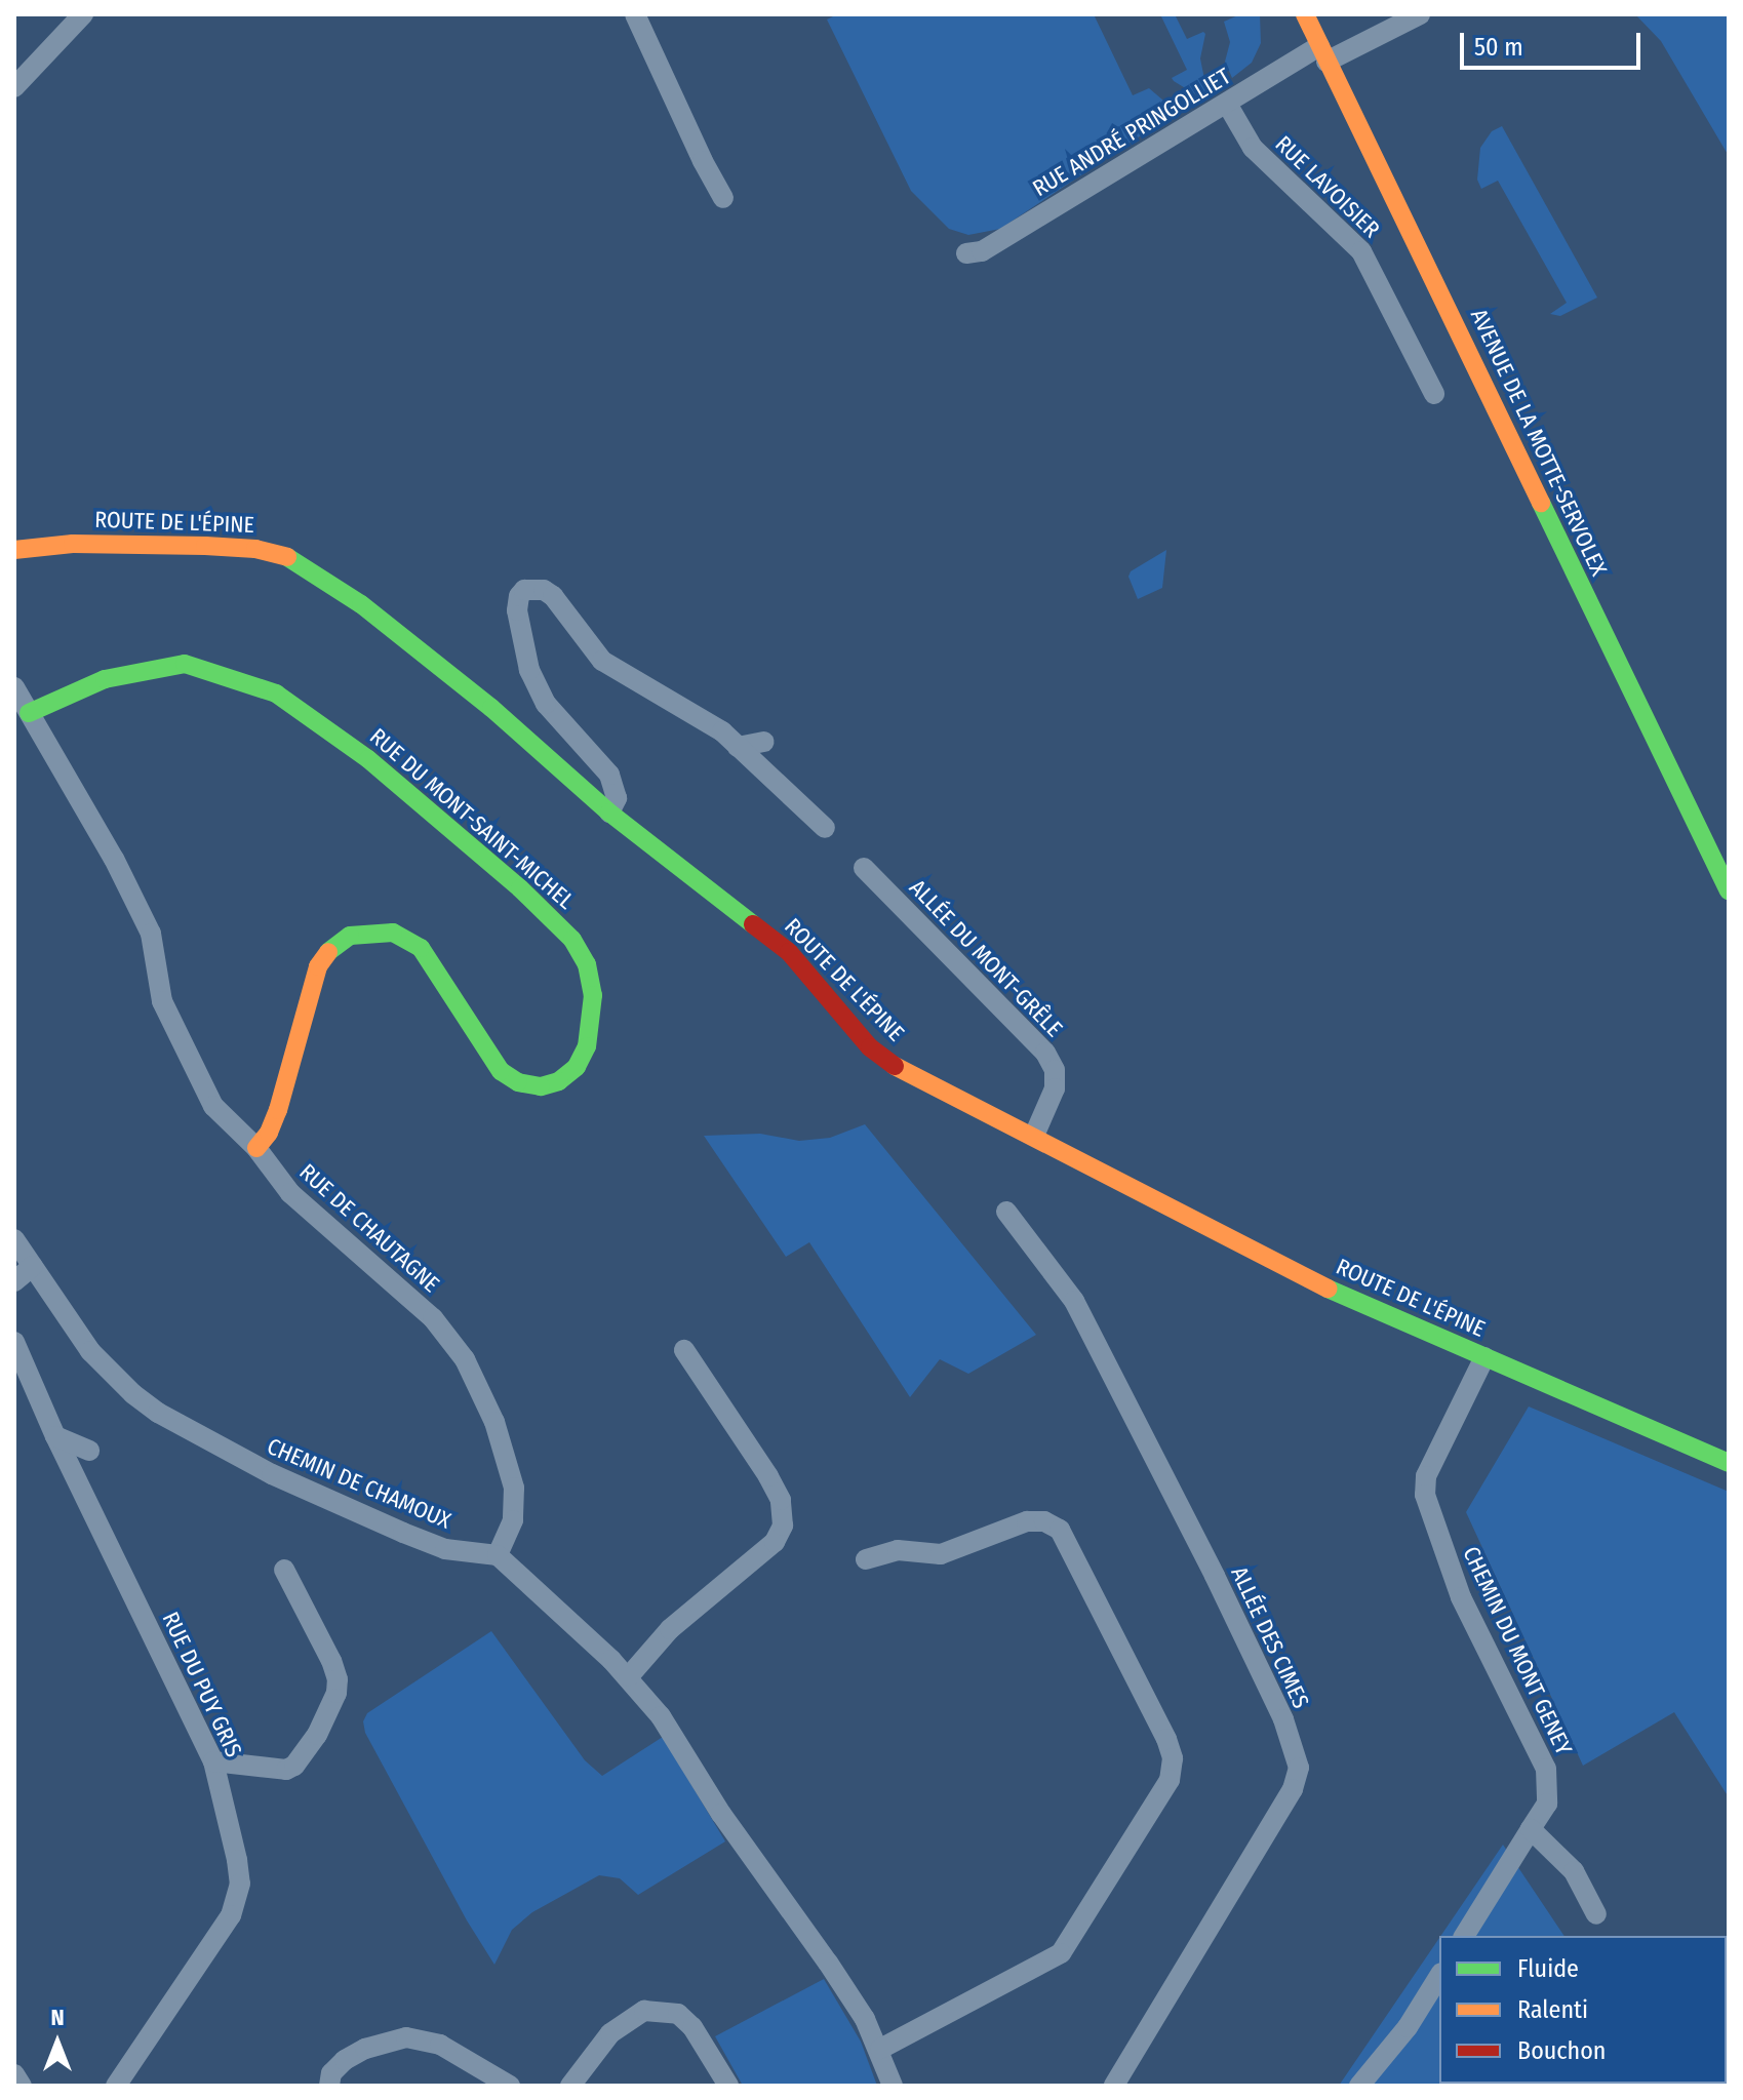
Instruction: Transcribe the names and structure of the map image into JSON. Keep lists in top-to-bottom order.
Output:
{
  "streets": {
    "street": [
      "RUE ANDRÉ PRINGOLLIET",
      "RUE LAVOISIER",
      "AVENUE DE LA MOTTE-SERVOLEX",
      "ROUTE DE L'ÉPINE",
      "RUE DU MONT-SAINT-MICHEL",
      "ALLÉE DU MONT-GRÊLE",
      "RUE DE CHAUTAGNE",
      "CHEMIN DE CHAMOUX",
      "ALLÉE DES CIMES",
      "CHEMIN DU MONT GENEY",
      "RUE DU PUY GRIS"
    ]
  },
  "crossings": [
    ["RUE ANDRÉ PRINGOLLIET", "RUE LAVOISIER"],
    ["RUE ANDRÉ PRINGOLLIET", "AVENUE DE LA MOTTE-SERVOLEX"],
    ["ROUTE DE L'ÉPINE", "ALLÉE DU MONT-GRÊLE"],
    ["ROUTE DE L'ÉPINE", "CHEMIN DU MONT GENEY"],
    ["RUE DU MONT-SAINT-MICHEL", "RUE DE CHAUTAGNE"],
    ["RUE DE CHAUTAGNE", "CHEMIN DE CHAMOUX"]
  ],
  "legend": ["Fluide", "Ralenti", "Bouchon"],
  "scale_bar": "50 m",
  "north": "top"
}
